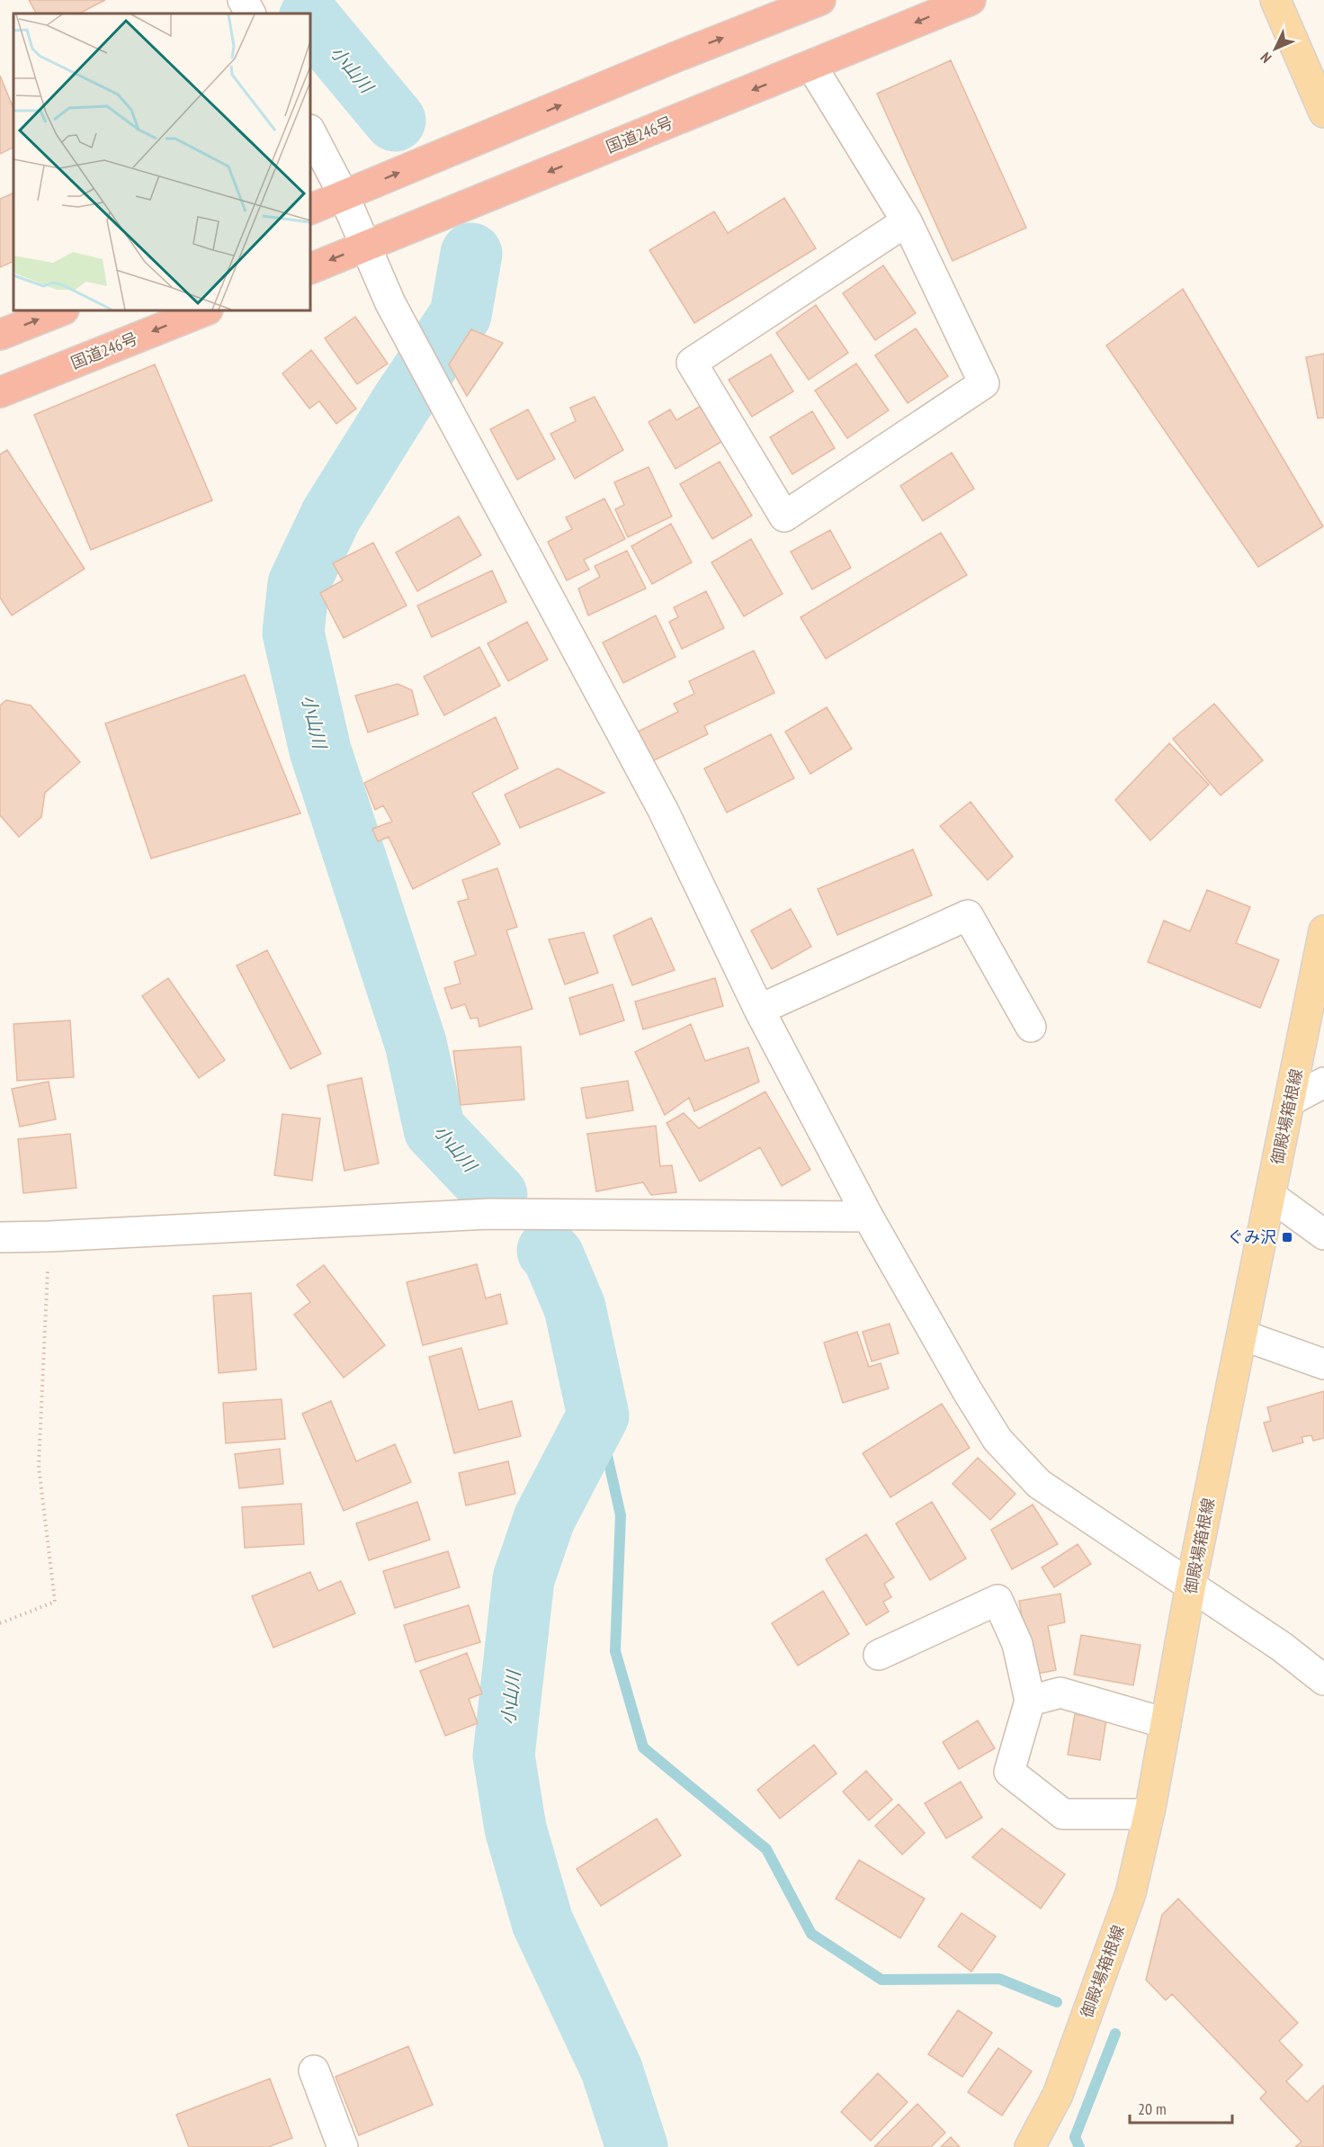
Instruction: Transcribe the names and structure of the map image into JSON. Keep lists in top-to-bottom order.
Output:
{
  "streets": {
    "highway": ["国道246号"],
    "main road": ["御殿場箱根線"]
  },
  "water": ["小山川"],
  "places": {
    "transit": ["ぐみ沢"]
  },
  "scale_bar": "20 m",
  "north": "bottom left"
}
